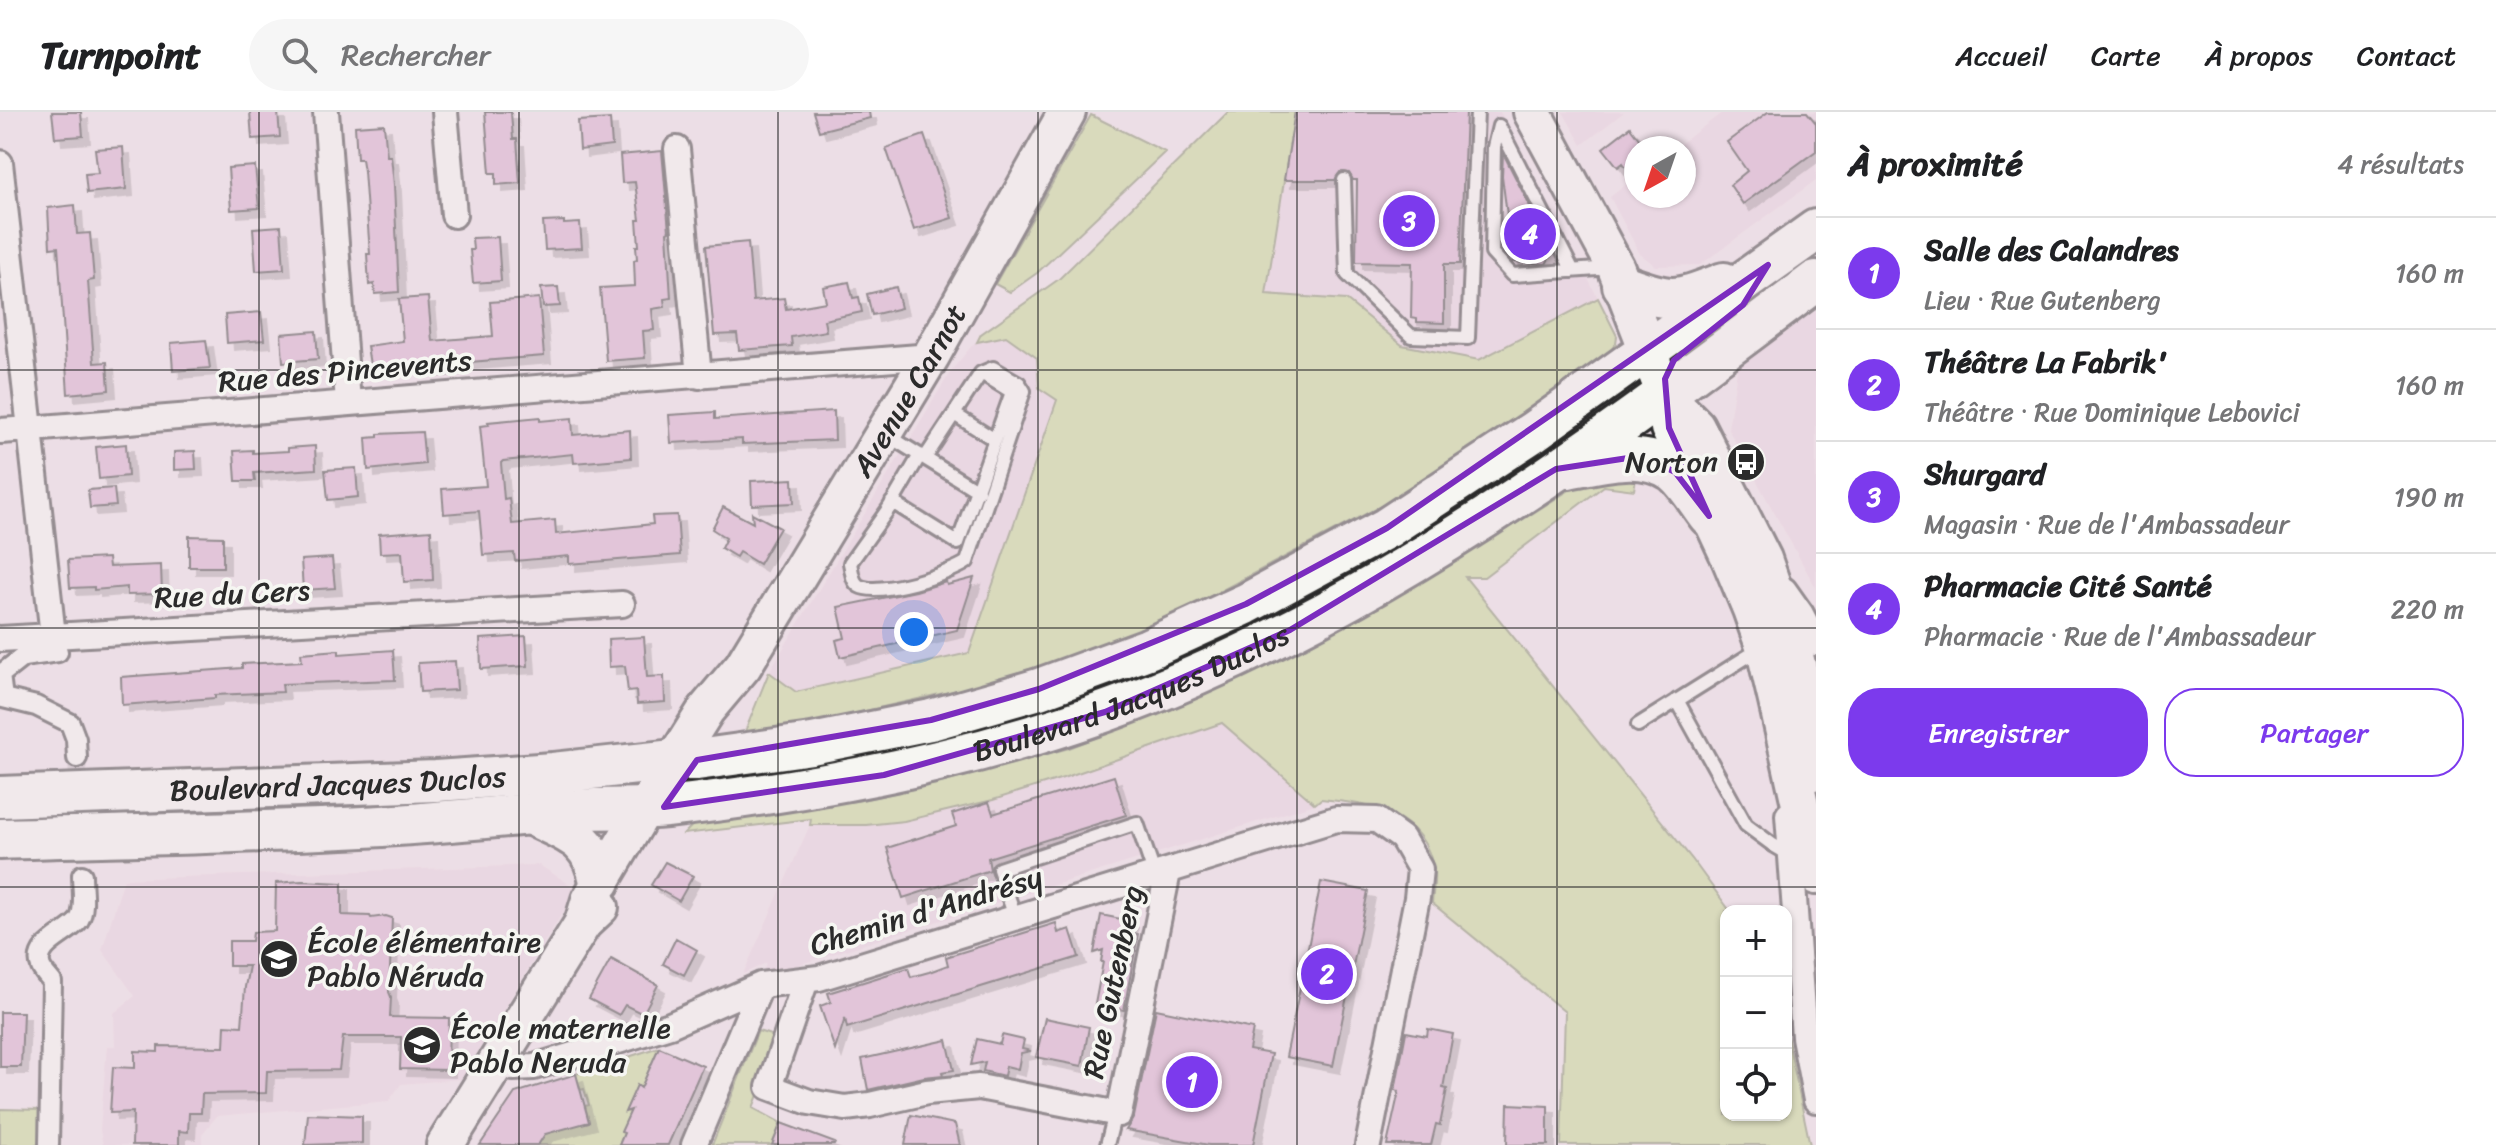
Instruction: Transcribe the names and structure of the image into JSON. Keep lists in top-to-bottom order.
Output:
{
  "streets": {
    "main road": ["Avenue Carnot", "Boulevard Jacques Duclos"],
    "street": [
      "Rue des Pincevents",
      "Rue du Cers",
      "Chemin d'Andrésy",
      "Rue Gutenberg"
    ]
  },
  "crossings": [
    ["Rue des Pincevents", "Avenue Carnot"],
    ["Avenue Carnot", "Boulevard Jacques Duclos"],
    ["Chemin d'Andrésy", "Rue Gutenberg"]
  ],
  "places": {
    "bus stop": ["Norton"],
    "school or university": ["École élémentaire Pablo Néruda", "École maternelle Pablo Neruda"]
  },
  "north": "bottom left",
  "page": {
    "header": "Turnpoint",
    "search": "Rechercher",
    "nav": [
      "Accueil",
      "Carte",
      "À propos",
      "Contact"
    ],
    "heading": ["À proximité", "4 résultats"],
    "pins": [
      "3",
      "4",
      "2",
      "1"
    ],
    "list": [
      {
        "mark": "1",
        "name": "Salle des Calandres",
        "note": "Lieu · Rue Gutenberg",
        "value": "160 m"
      },
      {
        "mark": "2",
        "name": "Théâtre La Fabrik'",
        "note": "Théâtre · Rue Dominique Lebovici",
        "value": "160 m"
      },
      {
        "mark": "3",
        "name": "Shurgard",
        "note": "Magasin · Rue de l'Ambassadeur",
        "value": "190 m"
      },
      {
        "mark": "4",
        "name": "Pharmacie Cité Santé",
        "note": "Pharmacie · Rue de l'Ambassadeur",
        "value": "220 m"
      }
    ],
    "buttons": ["Enregistrer", "Partager"],
    "map_buttons": ["+", "−"]
  }
}
